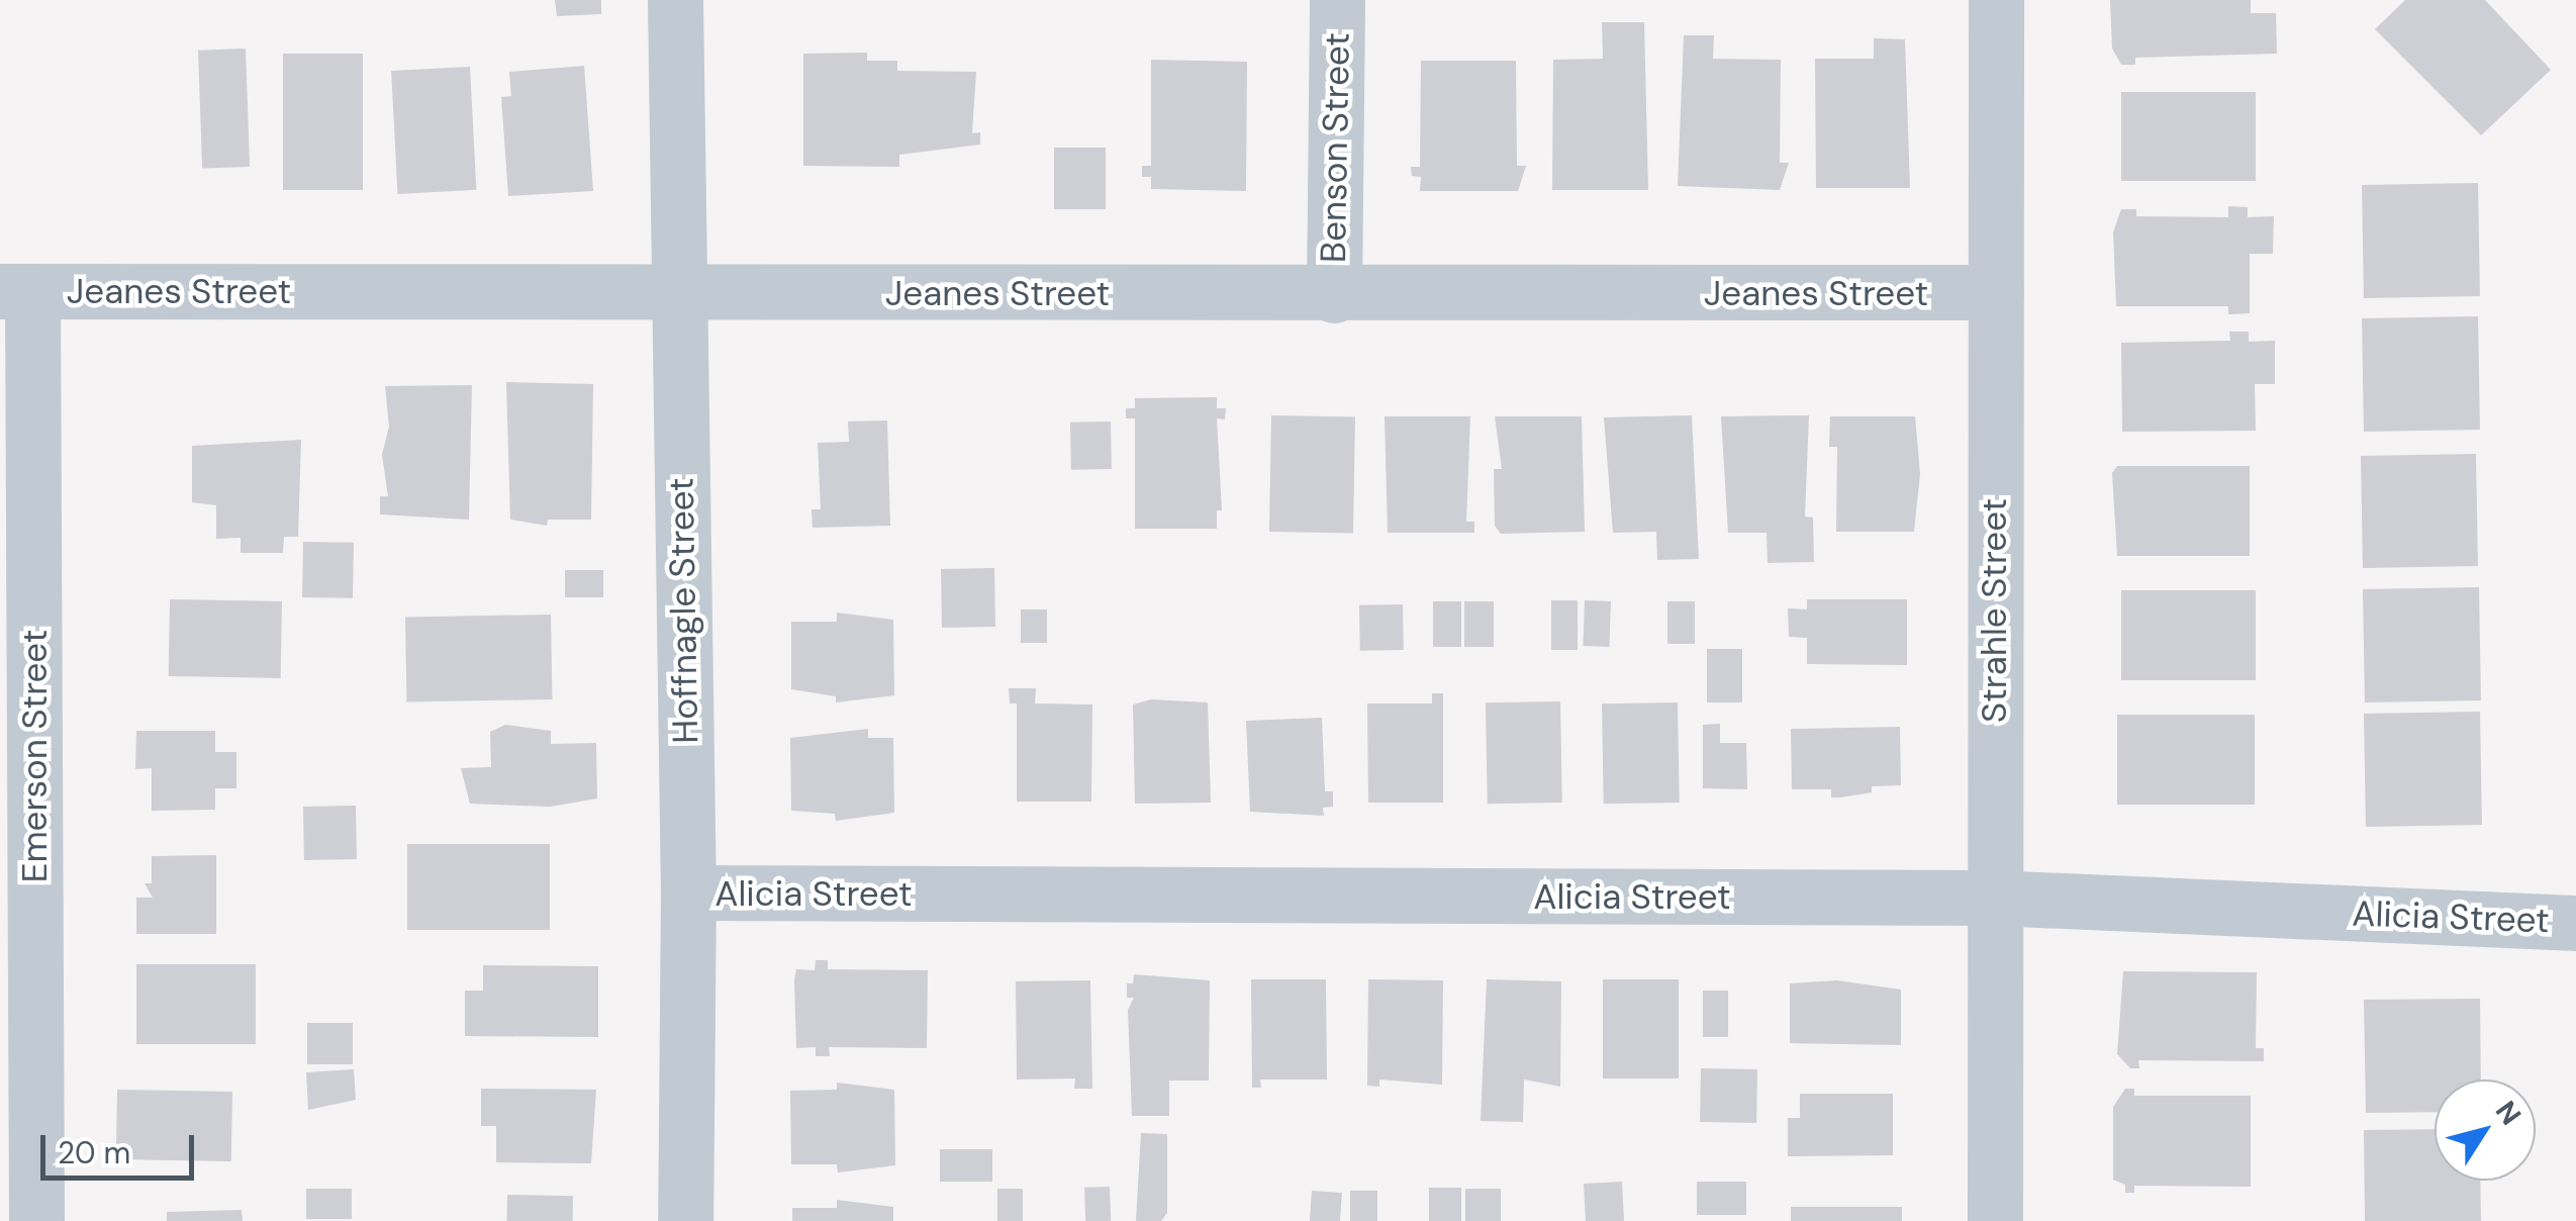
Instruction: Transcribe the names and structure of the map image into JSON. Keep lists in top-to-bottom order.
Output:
{
  "streets": {
    "street": [
      "Benson Street",
      "Jeanes Street",
      "Hoffnagle Street",
      "Strahle Street",
      "Emerson Street",
      "Alicia Street"
    ]
  },
  "crossings": [
    ["Benson Street", "Jeanes Street"],
    ["Jeanes Street", "Hoffnagle Street"],
    ["Jeanes Street", "Strahle Street"],
    ["Jeanes Street", "Emerson Street"],
    ["Hoffnagle Street", "Alicia Street"],
    ["Strahle Street", "Alicia Street"]
  ],
  "scale_bar": "20 m",
  "north": "top right"
}
